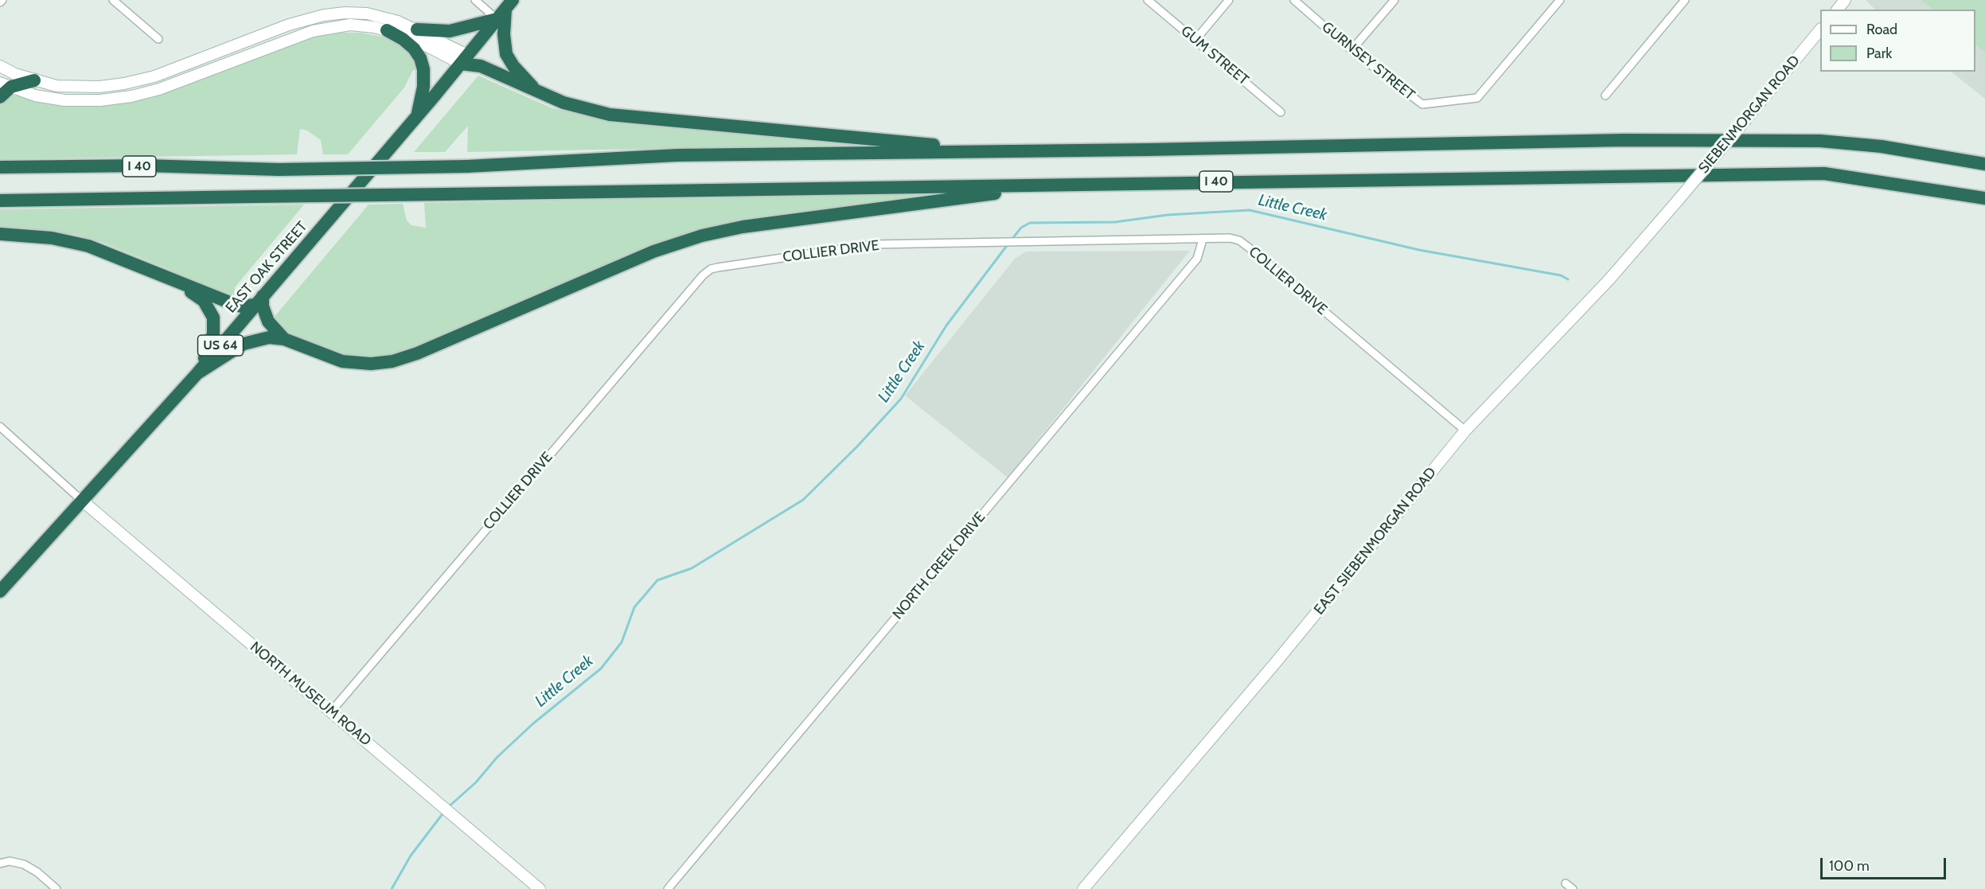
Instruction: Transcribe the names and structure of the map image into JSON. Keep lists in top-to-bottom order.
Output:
{
  "streets": {
    "highway": ["I 40", "EAST OAK STREET", "US 64"],
    "street": [
      "GUM STREET",
      "GURNSEY STREET",
      "SIEBENMORGAN ROAD",
      "COLLIER DRIVE",
      "EAST SIEBENMORGAN ROAD",
      "NORTH CREEK DRIVE",
      "NORTH MUSEUM ROAD"
    ]
  },
  "crossings": [
    ["SIEBENMORGAN ROAD", "EAST SIEBENMORGAN ROAD"],
    ["COLLIER DRIVE", "EAST SIEBENMORGAN ROAD"],
    ["COLLIER DRIVE", "NORTH CREEK DRIVE"],
    ["COLLIER DRIVE", "NORTH MUSEUM ROAD"],
    ["EAST OAK STREET", "NORTH MUSEUM ROAD"]
  ],
  "water": ["Little Creek"],
  "legend": ["Road", "Park"],
  "scale_bar": "100 m"
}
